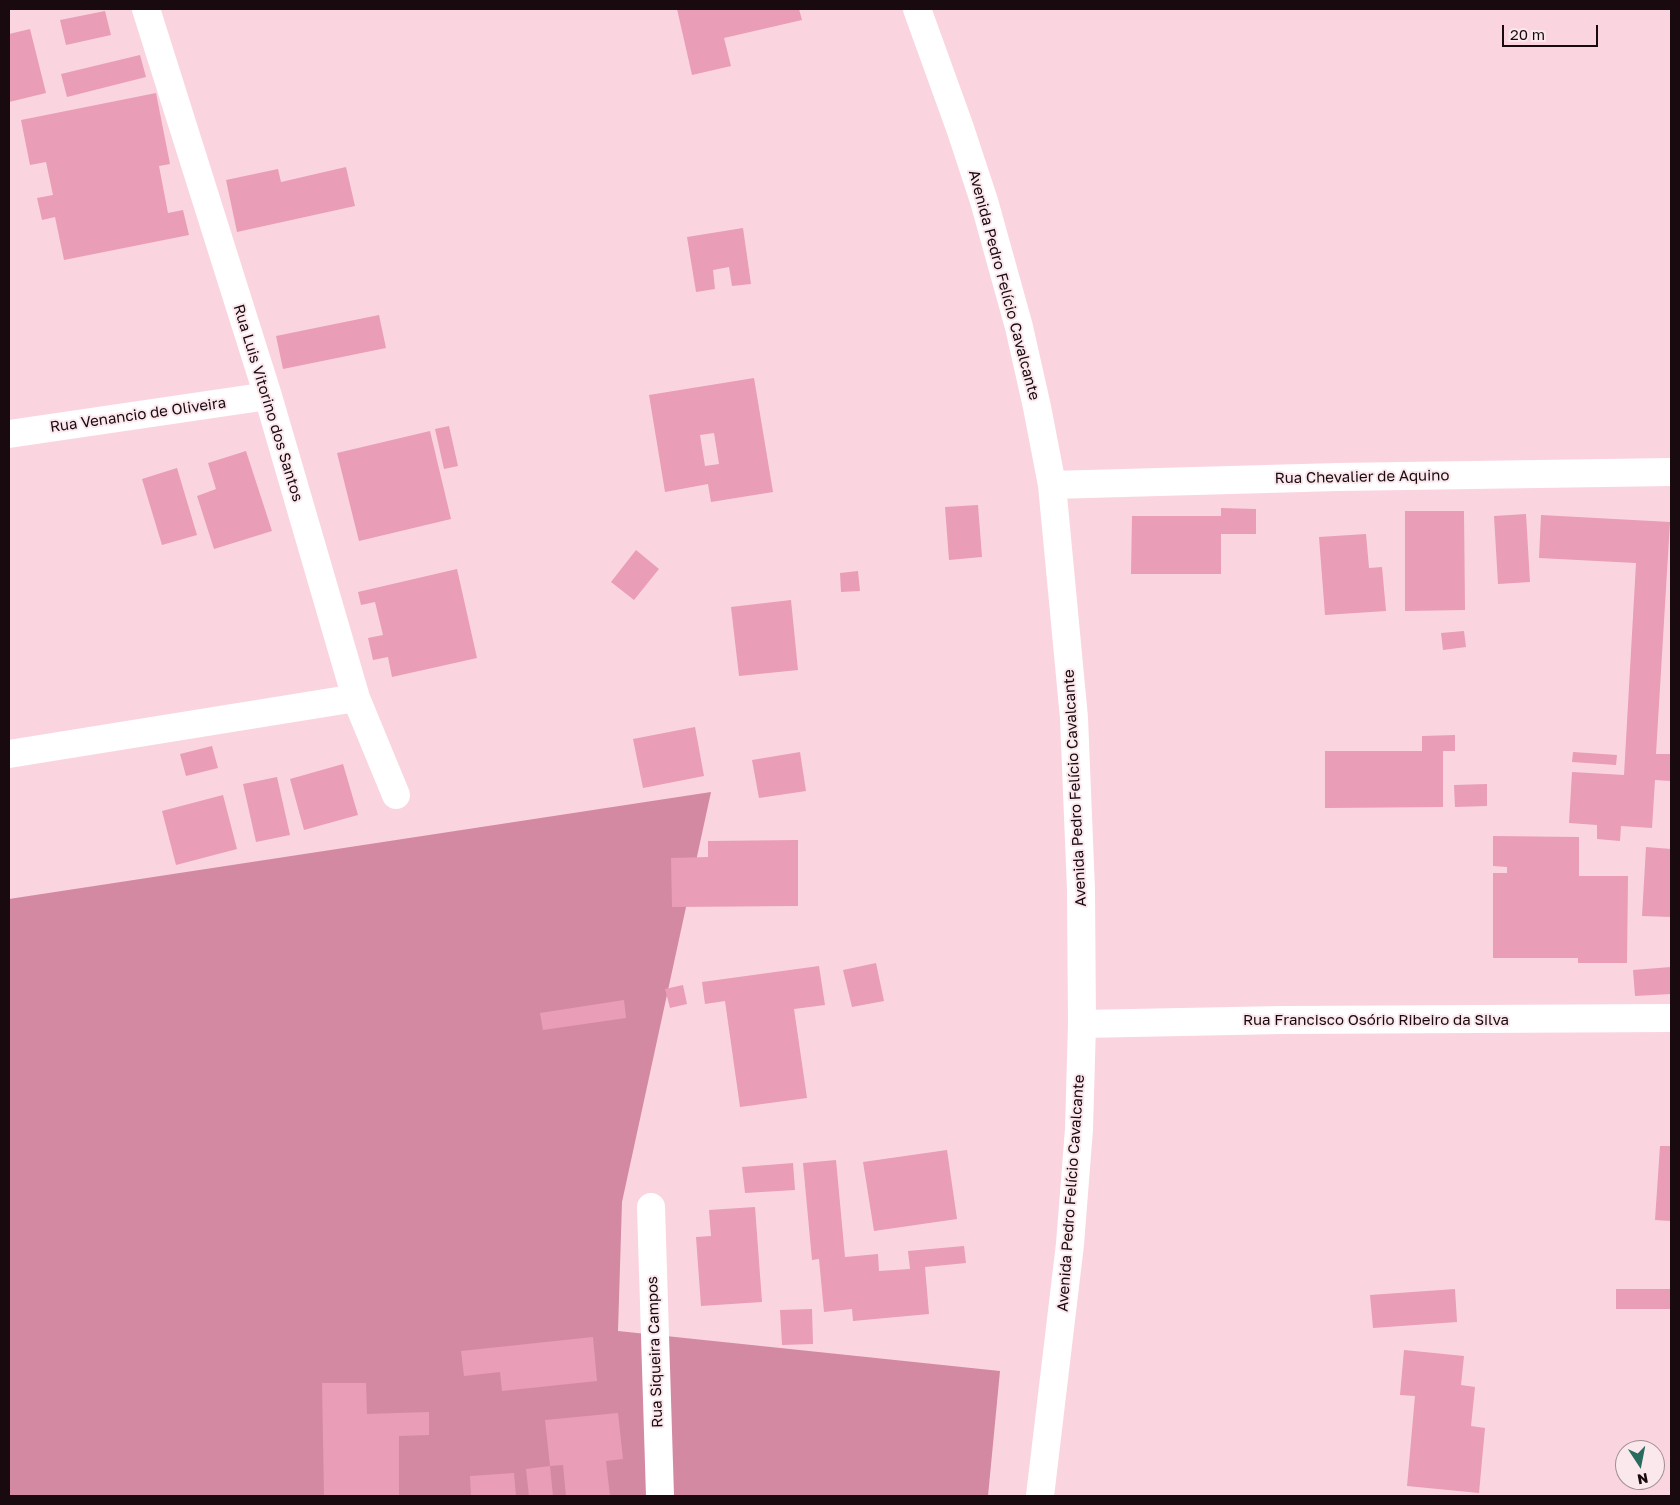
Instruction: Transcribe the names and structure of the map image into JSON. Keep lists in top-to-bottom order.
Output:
{
  "streets": {
    "street": [
      "Avenida Pedro Felício Cavalcante",
      "Rua Luis Vitorino dos Santos",
      "Rua Venancio de Oliveira",
      "Rua Chevalier de Aquino",
      "Rua Francisco Osório Ribeiro da Silva",
      "Rua Siqueira Campos"
    ]
  },
  "crossings": [
    ["Avenida Pedro Felício Cavalcante", "Rua Chevalier de Aquino"],
    ["Avenida Pedro Felício Cavalcante", "Rua Francisco Osório Ribeiro da Silva"],
    ["Rua Luis Vitorino dos Santos", "Rua Venancio de Oliveira"]
  ],
  "scale_bar": "20 m",
  "north": "bottom"
}
